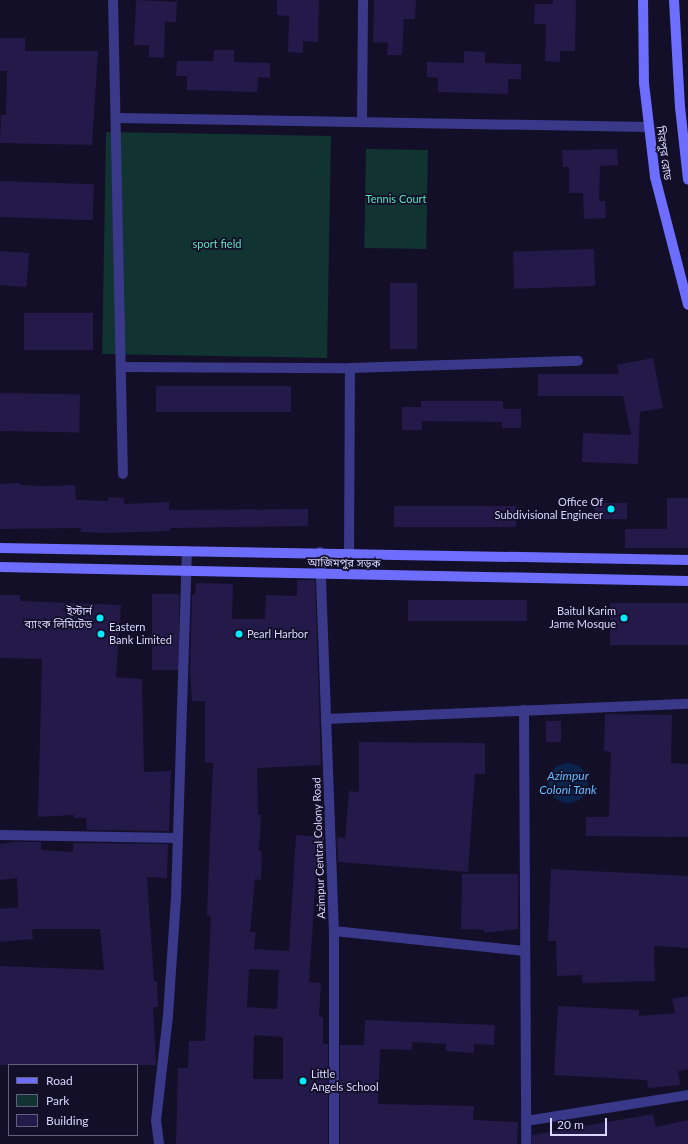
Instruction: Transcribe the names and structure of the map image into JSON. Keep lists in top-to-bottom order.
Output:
{
  "streets": {
    "main road": ["মিরপুর রোড", "আজিমপুর সড়ক"],
    "street": ["Azimpur Central Colony Road"]
  },
  "crossings": [
    ["আজিমপুর সড়ক", "Azimpur Central Colony Road"]
  ],
  "water": ["Azimpur Coloni Tank"],
  "parks": ["Tennis Court", "sport field"],
  "places": [
    "Office Of Subdivisional Engineer",
    "ইস্টার্ন ব্যাংক লিমিটেড",
    "Baitul Karim Jame Mosque",
    "Eastern Bank Limited",
    "Pearl Harbor",
    "Little Angels School"
  ],
  "legend": ["Road", "Park", "Building"],
  "scale_bar": "20 m"
}
